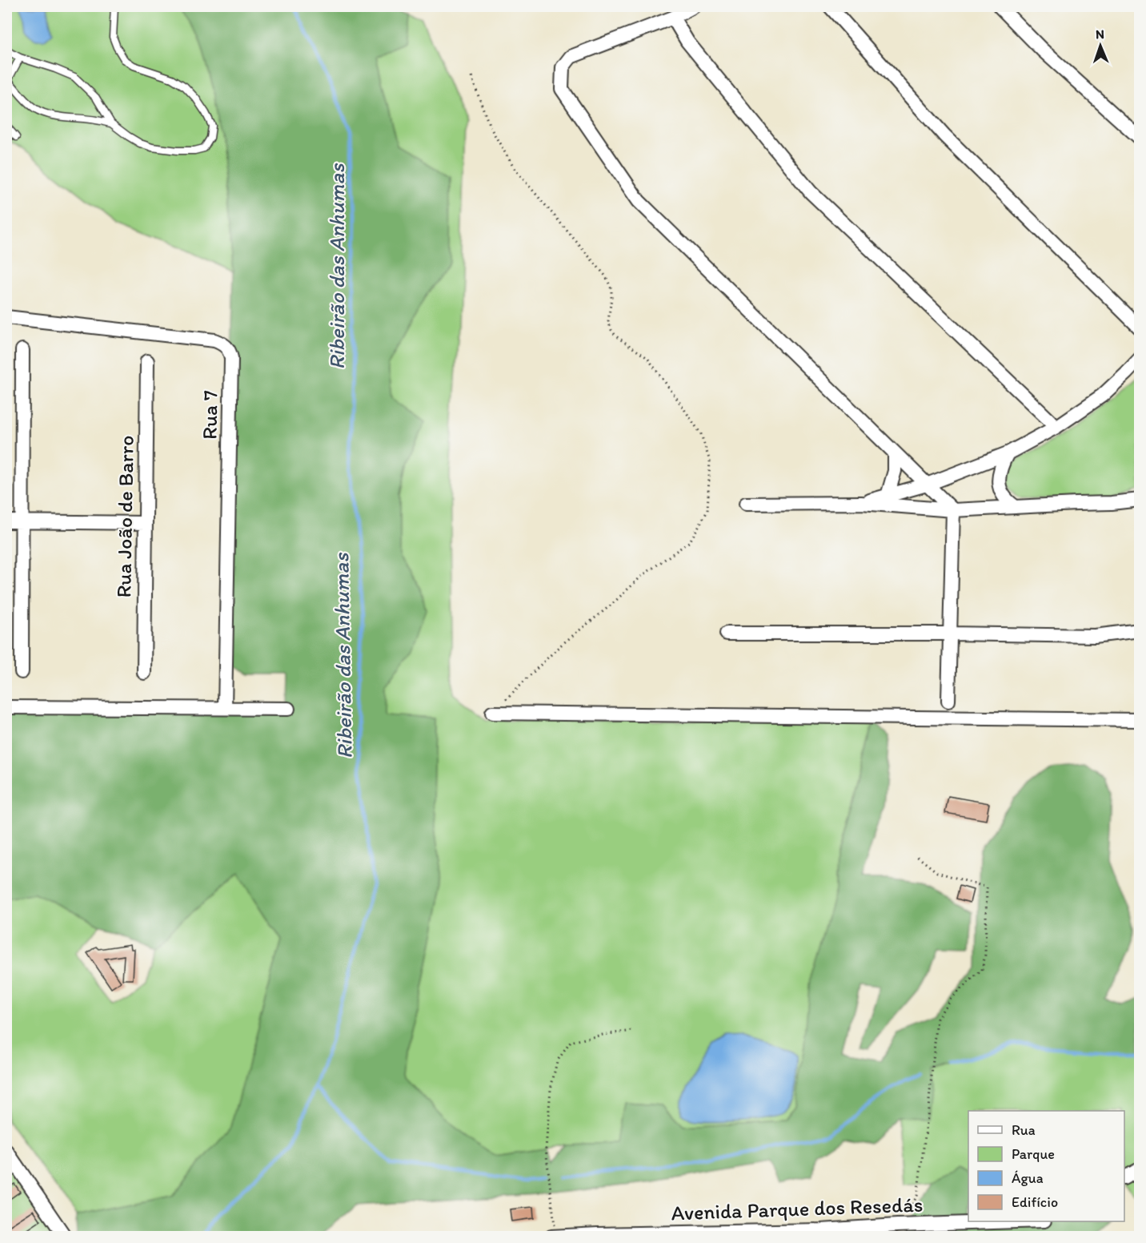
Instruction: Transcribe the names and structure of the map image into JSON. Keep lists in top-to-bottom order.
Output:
{
  "streets": {
    "street": ["Rua 7", "Rua João de Barro", "Avenida Parque dos Resedás"]
  },
  "water": ["Ribeirão das Anhumas"],
  "legend": [
    "Rua",
    "Parque",
    "Água",
    "Edifício"
  ],
  "north": "top"
}
